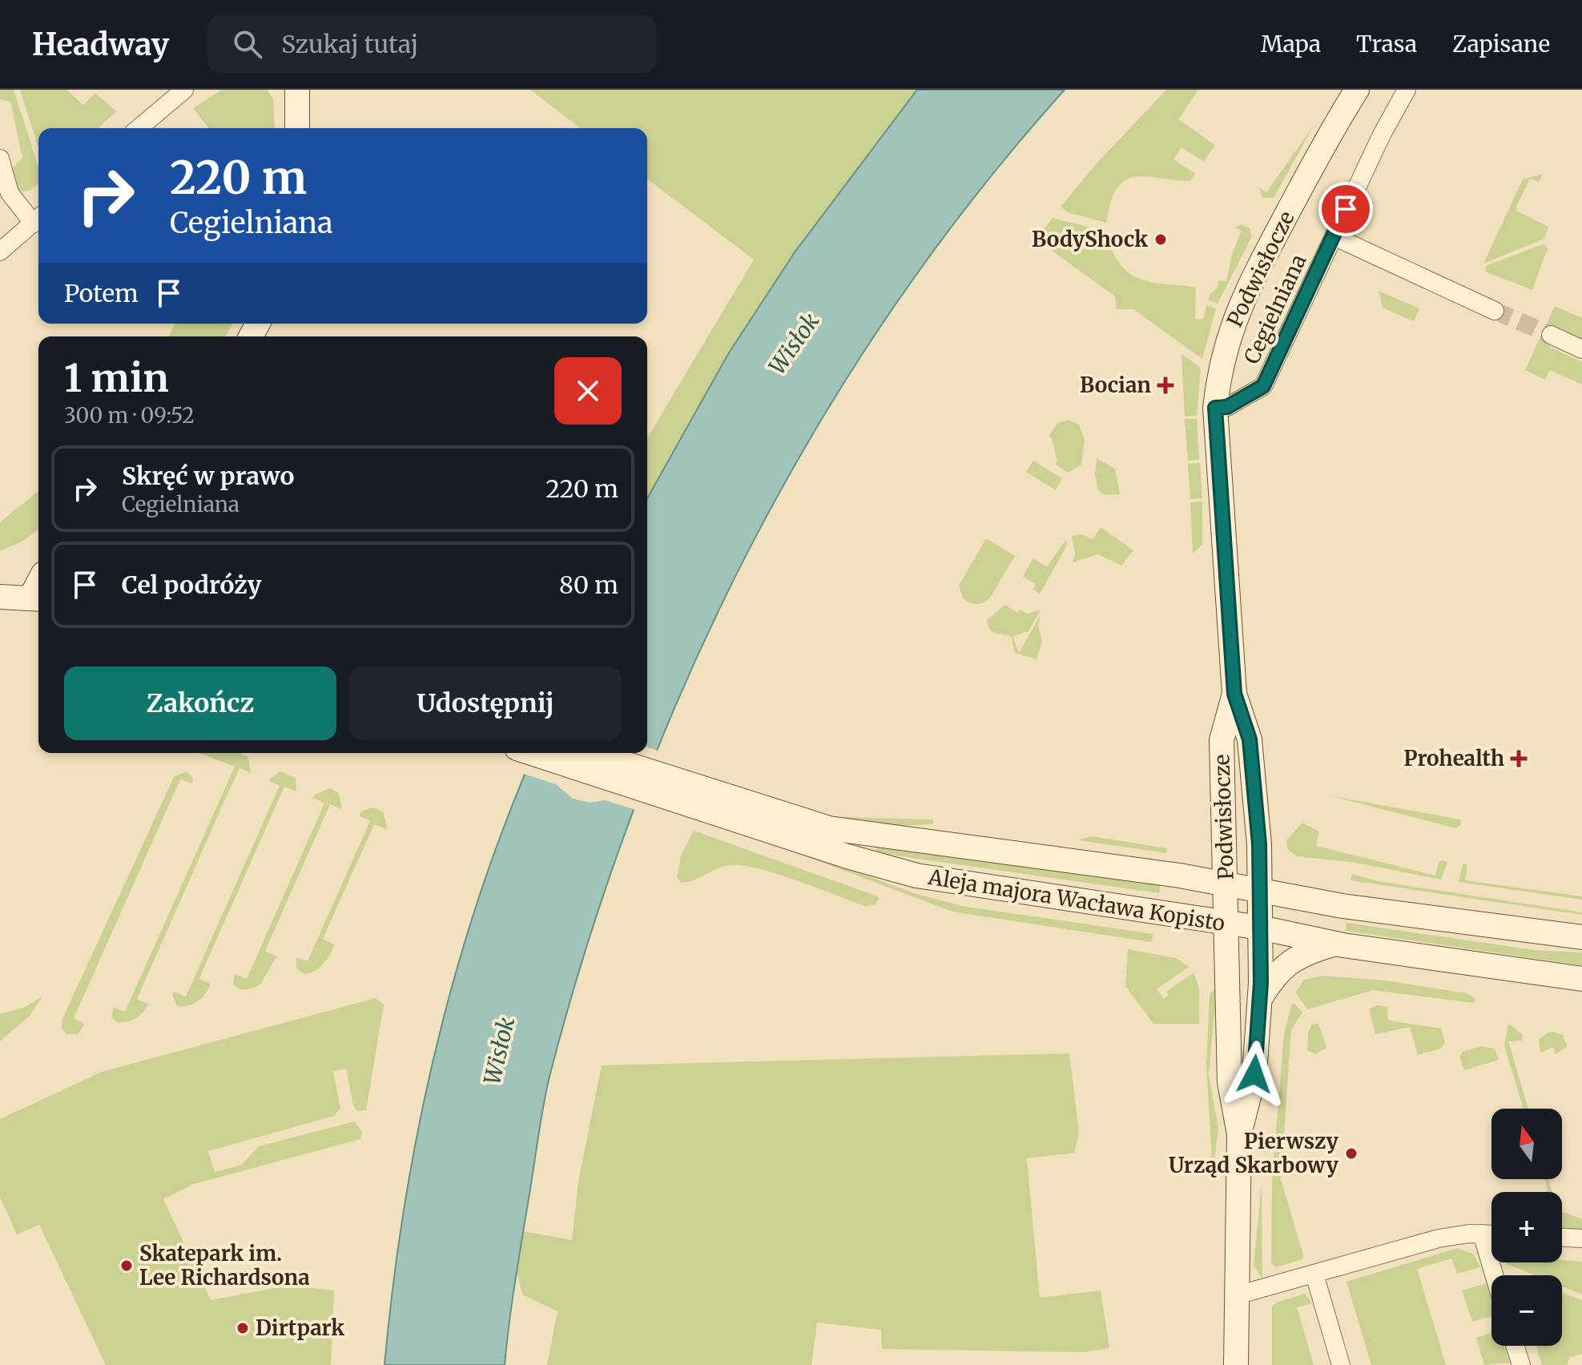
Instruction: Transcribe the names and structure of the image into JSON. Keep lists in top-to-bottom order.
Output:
{
  "streets": {
    "main road": ["Podwisłocze", "Aleja majora Wacława Kopisto"],
    "street": ["Cegielniana"]
  },
  "crossings": [
    ["Podwisłocze", "Cegielniana"],
    ["Podwisłocze", "Aleja majora Wacława Kopisto"]
  ],
  "water": ["Wisłok"],
  "places": {
    "other": [
      "BodyShock",
      "Pierwszy Urząd Skarbowy",
      "Skatepark im. Lee Richardsona",
      "Dirtpark"
    ],
    "health": ["Bocian", "Prohealth"]
  },
  "north": "top",
  "page": {
    "header": "Headway",
    "search": "Szukaj tutaj",
    "nav": ["Mapa", "Trasa", "Zapisane"],
    "turn": ["220 m", "Cegielniana"],
    "then": "Potem",
    "heading": ["1 min", "300 m · 09:52"],
    "list": [
      {
        "name": "Skręć w prawo",
        "note": "Cegielniana",
        "value": "220 m"
      },
      {
        "name": "Cel podróży",
        "value": "80 m"
      }
    ],
    "buttons": ["Zakończ", "Udostępnij"],
    "map_buttons": ["+", "−"]
  }
}
